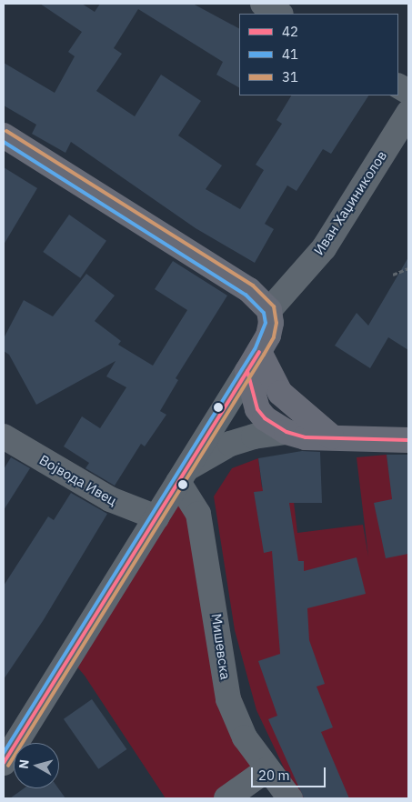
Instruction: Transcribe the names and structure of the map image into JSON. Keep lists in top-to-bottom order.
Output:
{
  "streets": {
    "street": ["Иван Хаџиниколов", "Војвода Ивец", "Мишевска"]
  },
  "lines": ["transit line 31", "transit line 41", "transit line 42"],
  "legend": ["42", "41", "31"],
  "scale_bar": "20 m",
  "north": "left"
}
